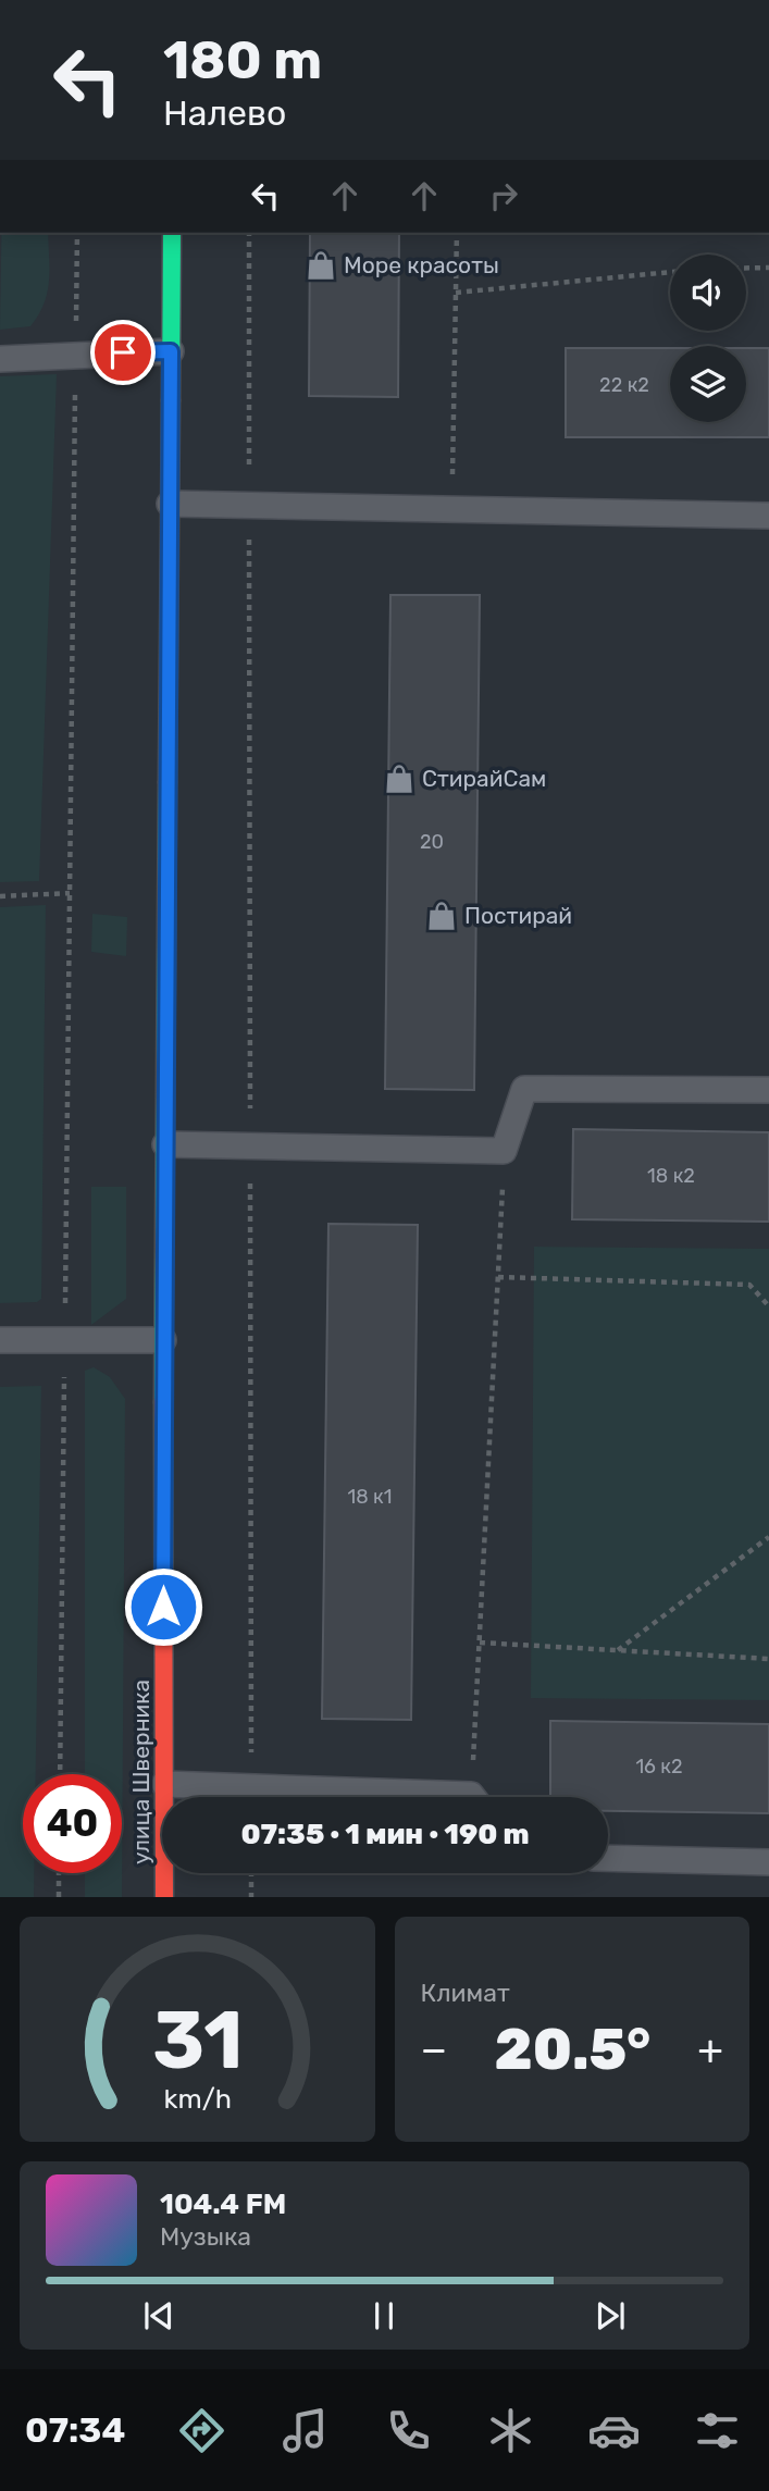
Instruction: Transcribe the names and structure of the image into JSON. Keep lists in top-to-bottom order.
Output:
{
  "streets": {
    "street": ["улица Шверника"]
  },
  "places": {
    "shop": ["Море красоты", "СтирайСам", "Постирай"]
  },
  "house_numbers": [
    "22 к2",
    "20",
    "18 к2",
    "18 к1",
    "16 к2"
  ],
  "page": {
    "turn": ["180 m", "Налево"],
    "limit": "40",
    "trip": "07:35 · 1 мин · 190 m",
    "tile": "Климат",
    "heat": ["−", "20.5°", "+"],
    "song": ["104.4 FM", "Музыка"],
    "tabs": "07:34",
    "gauge": ["31", "km/h"]
  }
}
